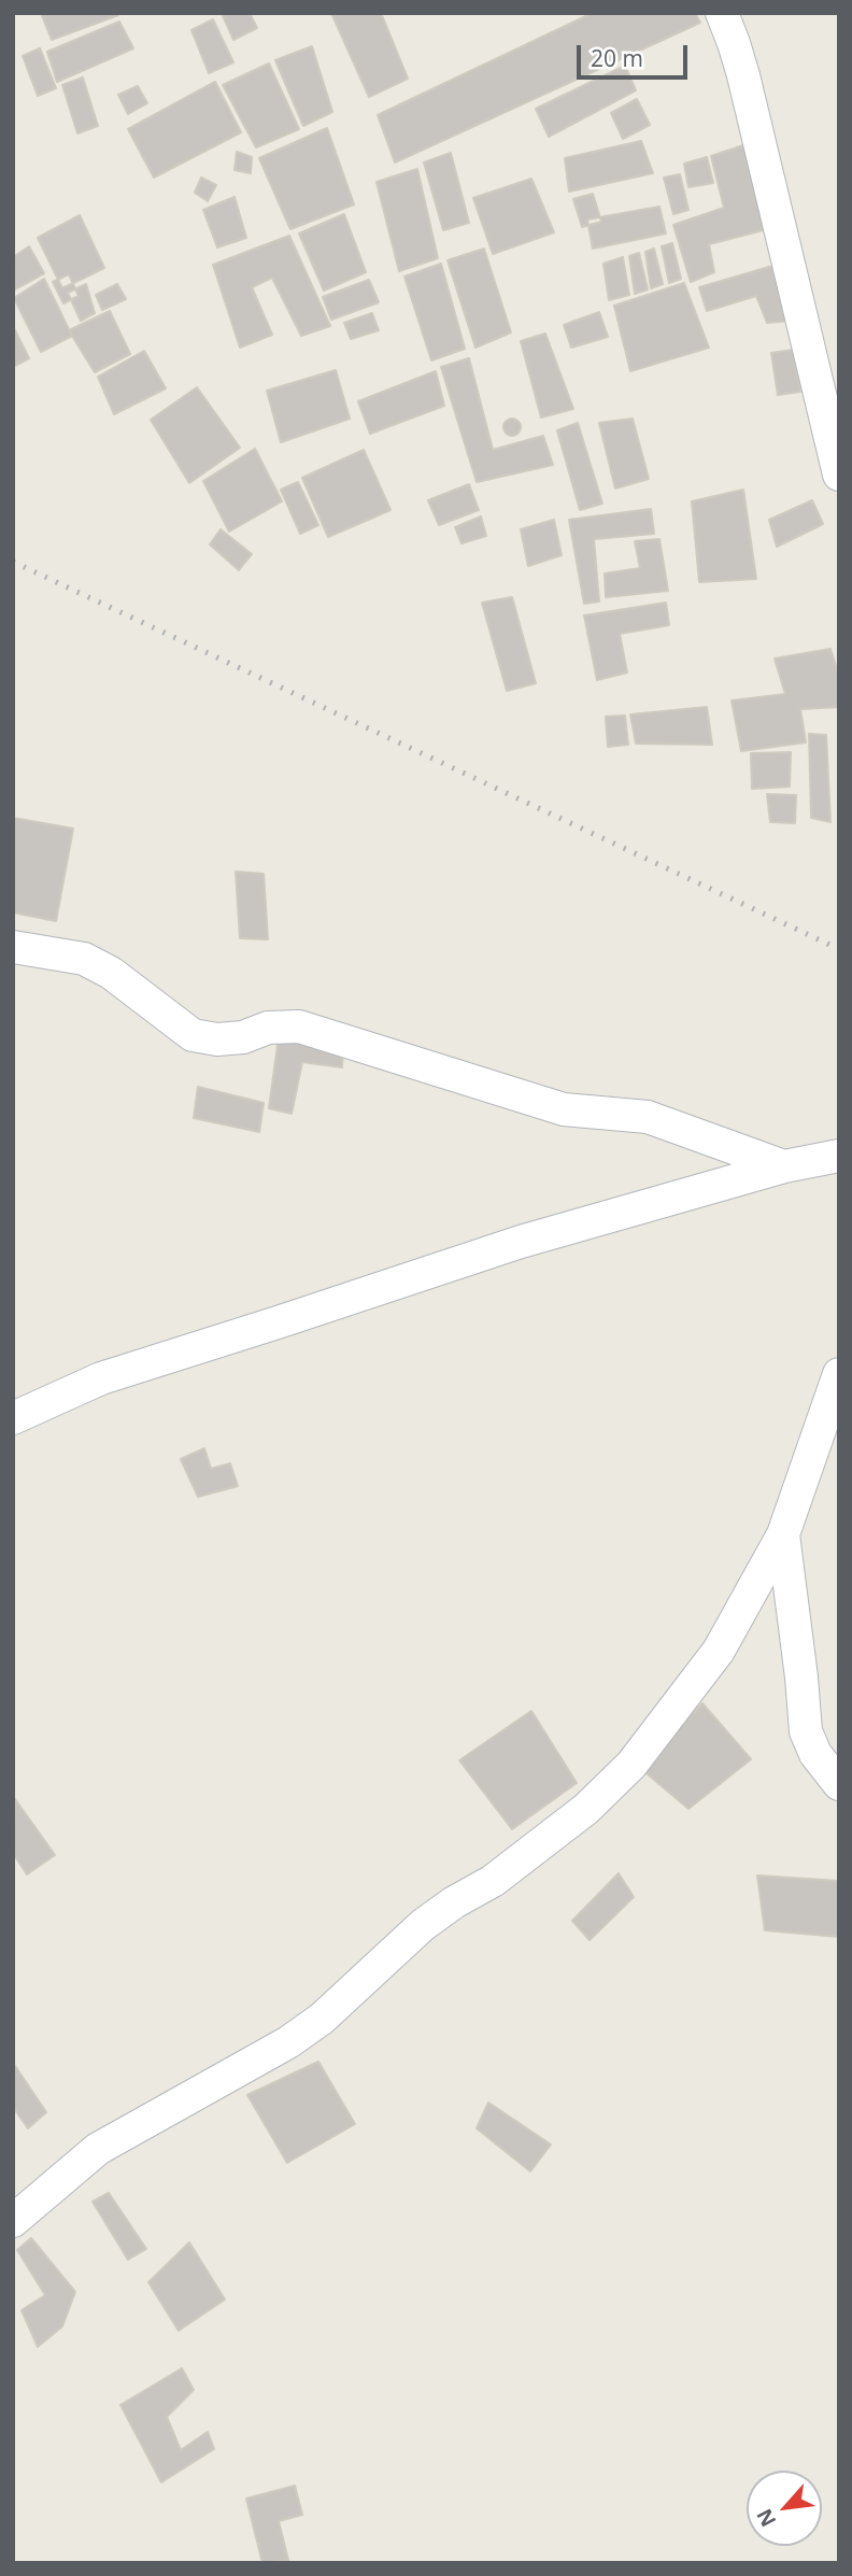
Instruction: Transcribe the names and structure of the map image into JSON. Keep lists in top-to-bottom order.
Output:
{
  "scale_bar": "20 m",
  "north": "bottom left"
}
